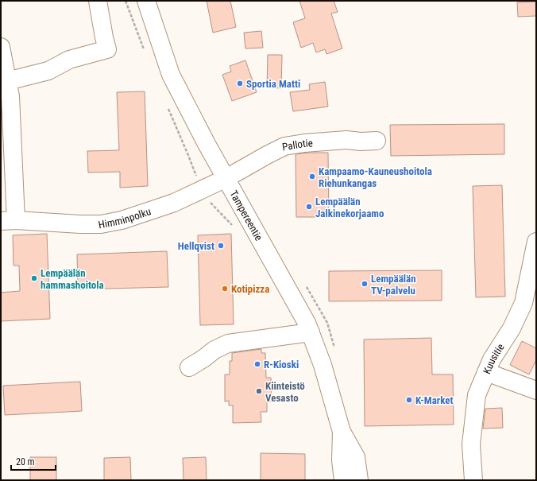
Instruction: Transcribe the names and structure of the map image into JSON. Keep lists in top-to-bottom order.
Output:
{
  "streets": {
    "street": [
      "Pallotie",
      "Tampereentie",
      "Himminpolku",
      "Kuusitie"
    ]
  },
  "crossings": [
    ["Pallotie", "Tampereentie"],
    ["Pallotie", "Himminpolku"],
    ["Tampereentie", "Himminpolku"]
  ],
  "places": [
    "Sportia Matti",
    "Kampaamo-Kauneushoitola Riehunkangas",
    "Lempäälän Jalkinekorjaamo",
    "Hellqvist",
    "Lempäälän hammashoitola",
    "Lempäälän TV-palvelu",
    "Kotipizza",
    "R-Kioski",
    "Kiinteistö Vesasto",
    "K-Market"
  ],
  "scale_bar": "20 m"
}
